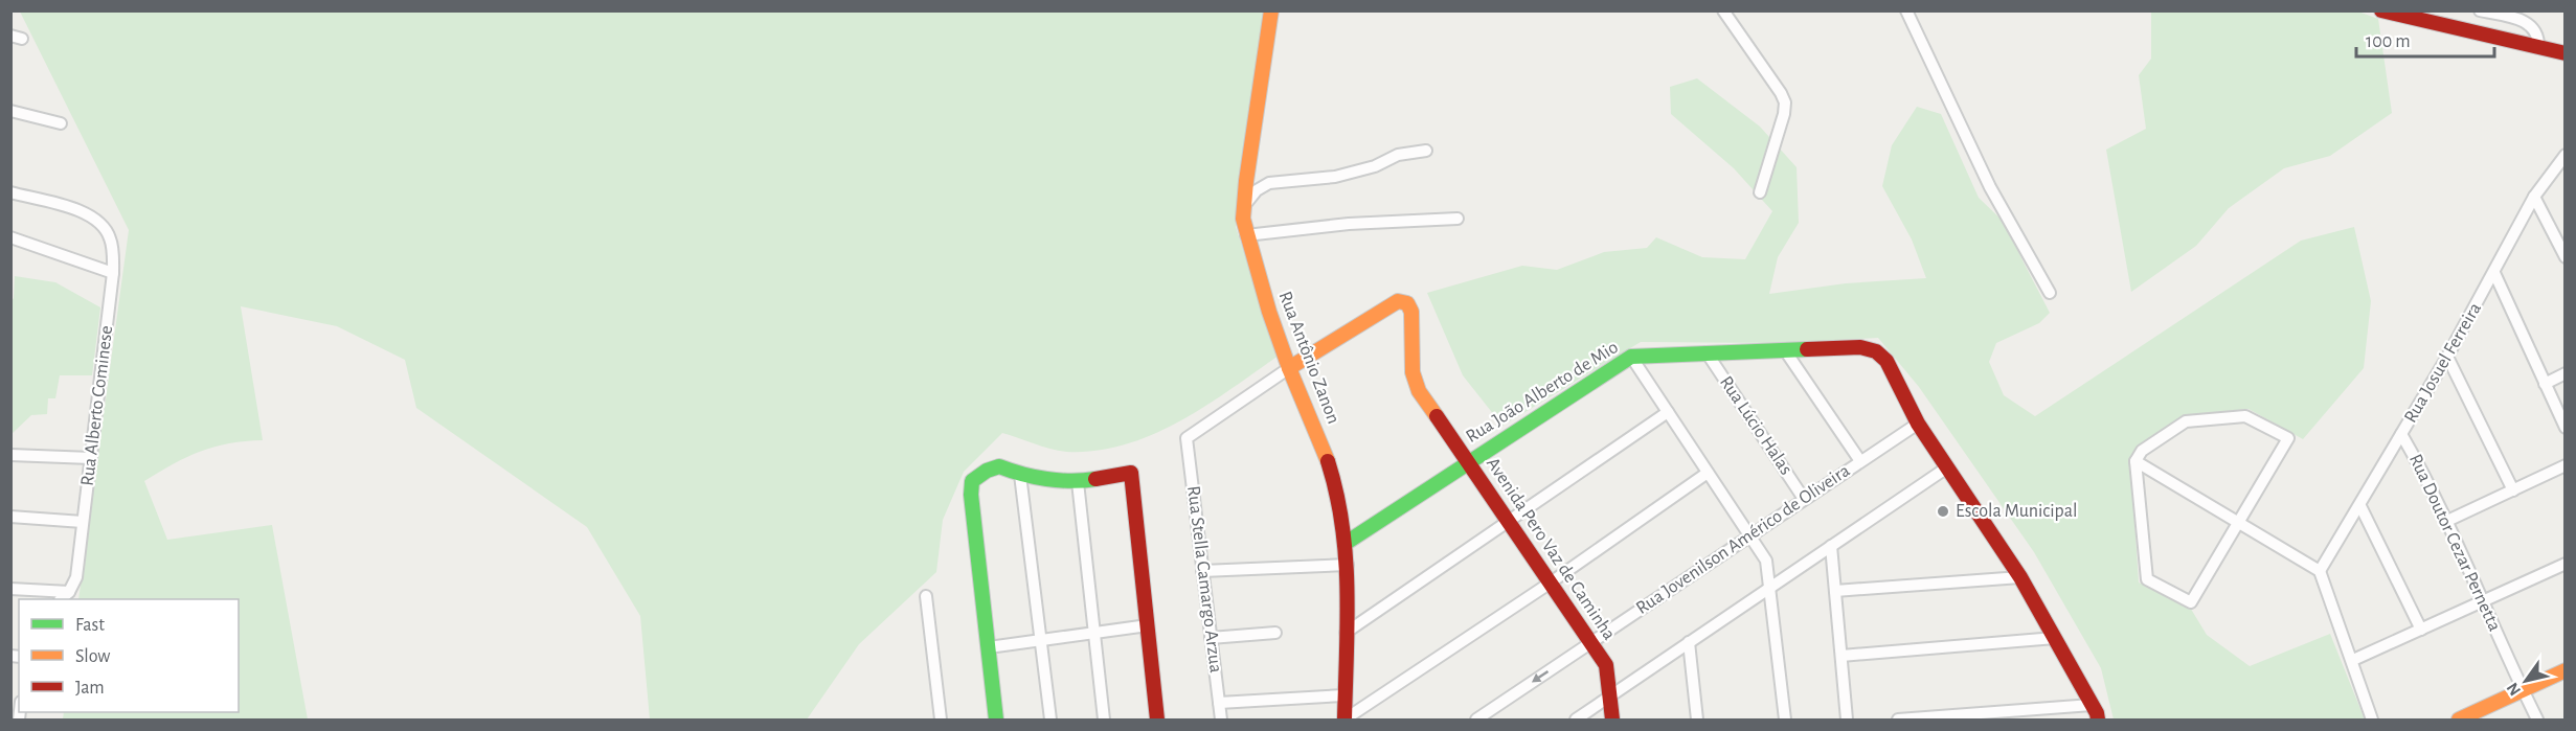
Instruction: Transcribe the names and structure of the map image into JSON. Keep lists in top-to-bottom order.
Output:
{
  "streets": {
    "street": [
      "Rua Antônio Zanon",
      "Rua Josuel Ferreira",
      "Rua João Alberto de Mio",
      "Rua Alberto Cominese",
      "Rua Lúcio Halas",
      "Rua Jovenilson Américo de Oliveira",
      "Rua Doutor Cezar Pernetta",
      "Avenida Pero Vaz de Caminha",
      "Rua Stella Camargo Arzua"
    ]
  },
  "crossings": [
    ["Rua Antônio Zanon", "Rua João Alberto de Mio"],
    ["Rua Antônio Zanon", "Avenida Pero Vaz de Caminha"],
    ["Rua Antônio Zanon", "Rua Stella Camargo Arzua"],
    ["Rua Josuel Ferreira", "Rua Doutor Cezar Pernetta"],
    ["Rua João Alberto de Mio", "Rua Lúcio Halas"],
    ["Rua João Alberto de Mio", "Rua Jovenilson Américo de Oliveira"],
    ["Rua João Alberto de Mio", "Avenida Pero Vaz de Caminha"],
    ["Rua Lúcio Halas", "Rua Jovenilson Américo de Oliveira"],
    ["Rua Jovenilson Américo de Oliveira", "Avenida Pero Vaz de Caminha"],
    ["Avenida Pero Vaz de Caminha", "Rua Stella Camargo Arzua"]
  ],
  "places": ["Escola Municipal"],
  "legend": ["Fast", "Slow", "Jam"],
  "scale_bar": "100 m",
  "north": "bottom left"
}
